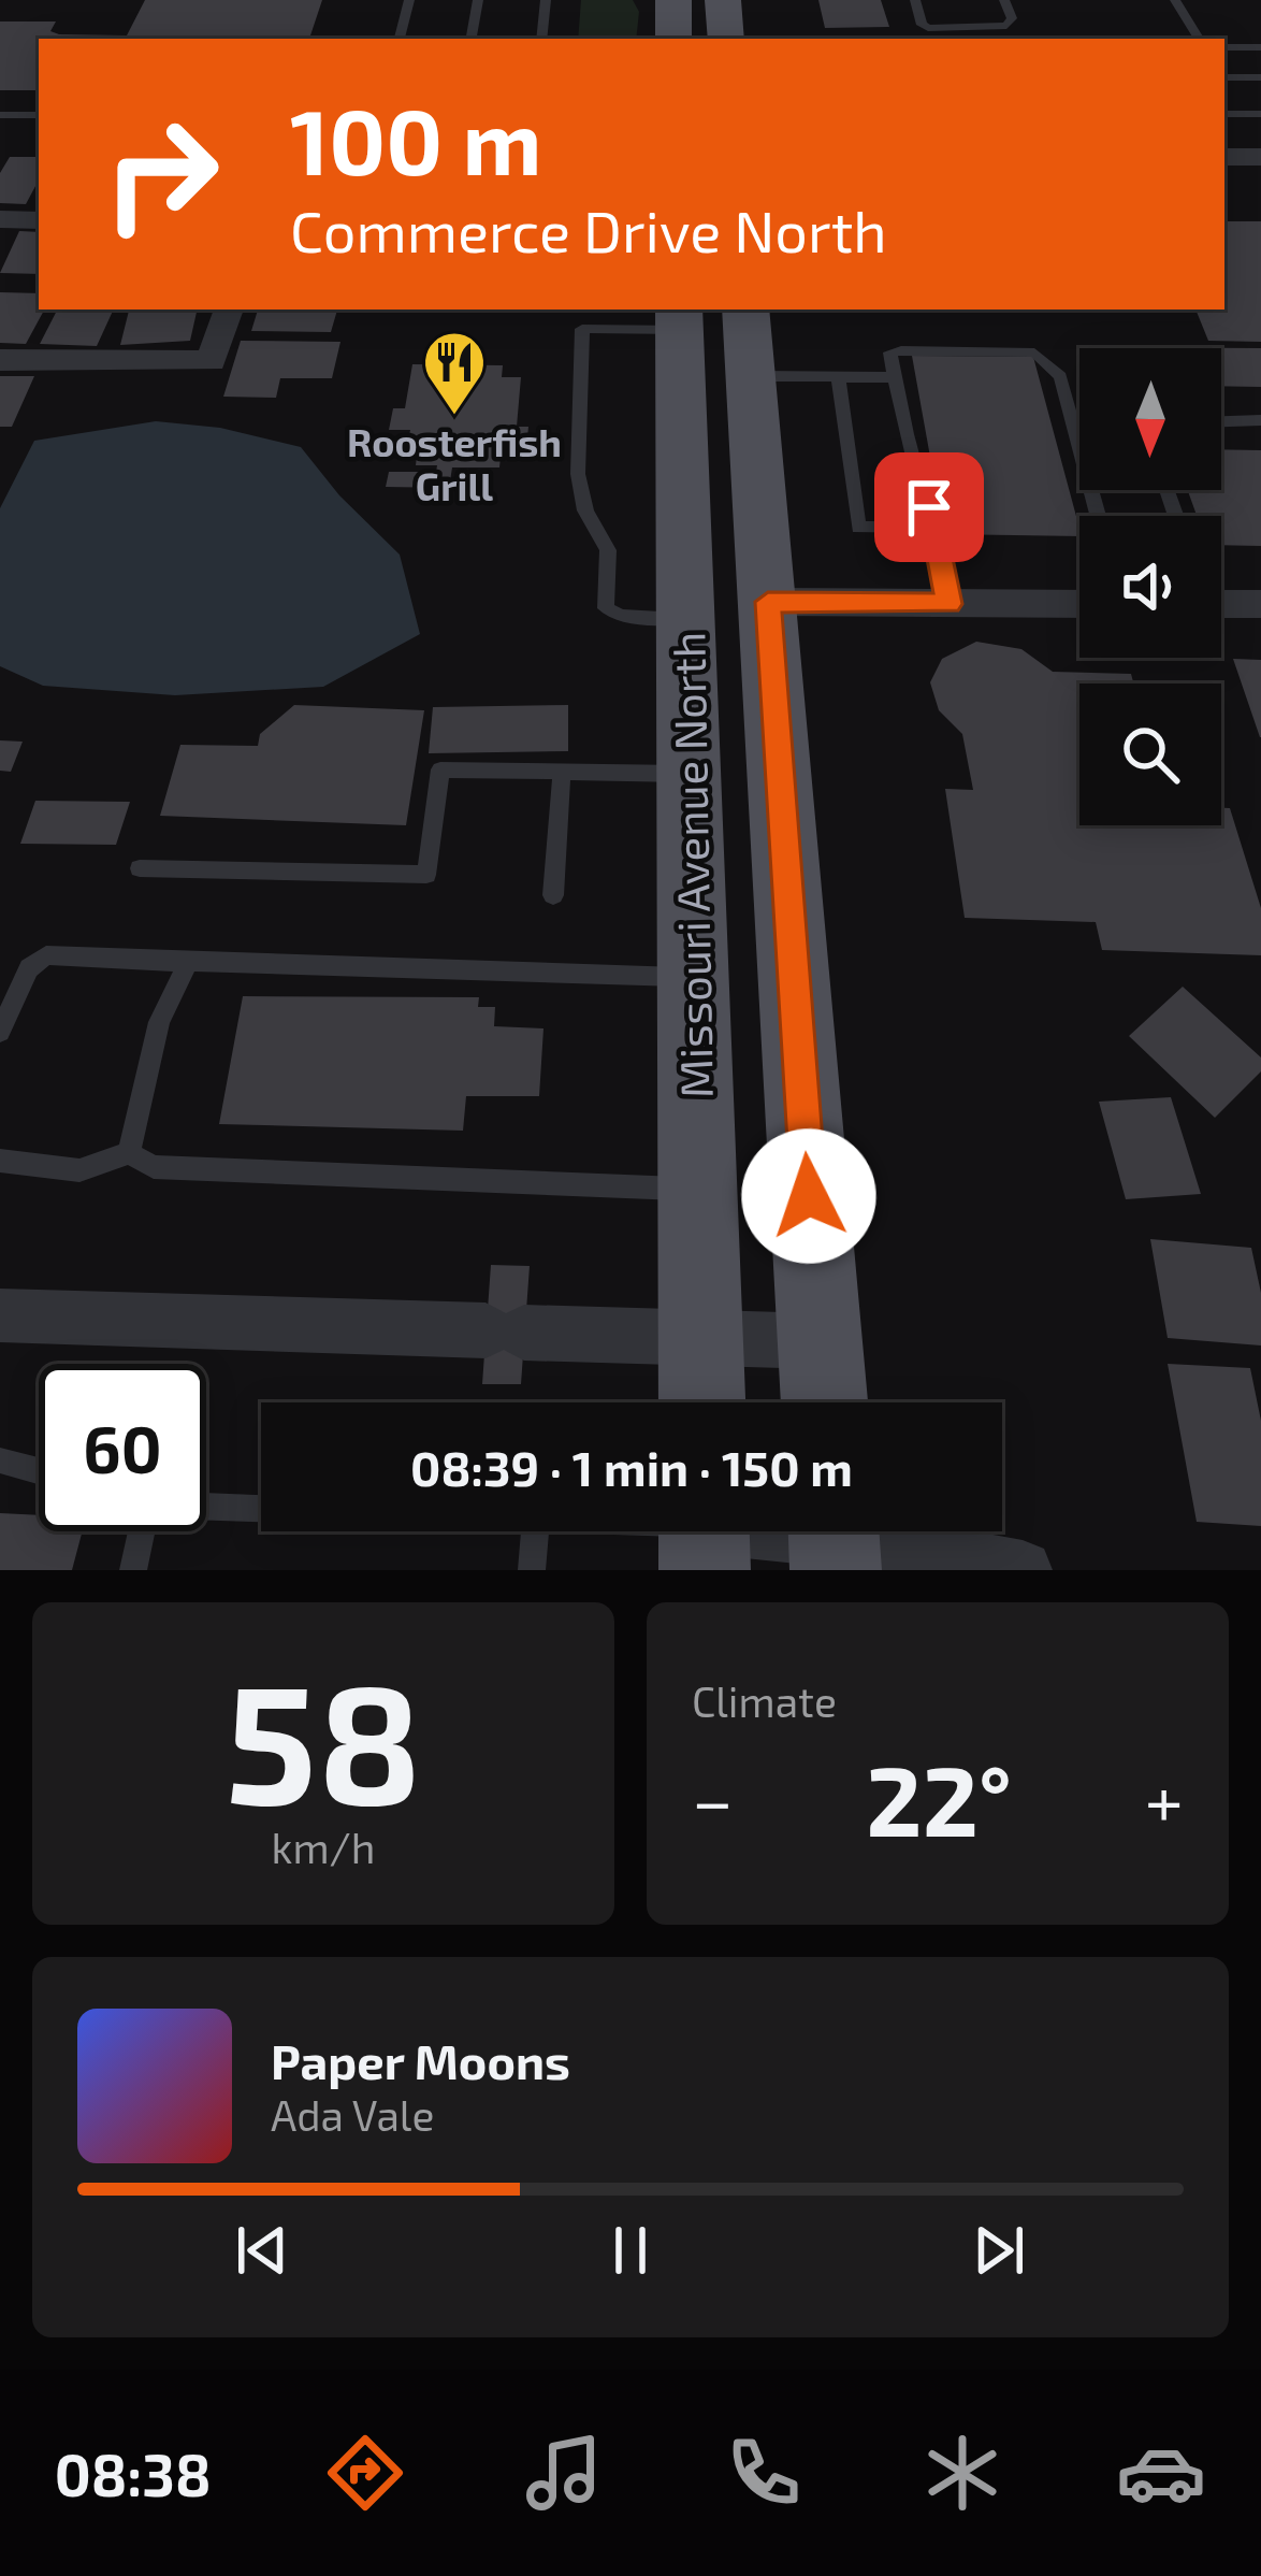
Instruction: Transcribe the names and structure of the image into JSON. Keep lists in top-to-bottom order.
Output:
{
  "streets": {
    "main road": ["Missouri Avenue North"]
  },
  "places": {
    "restaurant": ["Roosterfish Grill"]
  },
  "north": "bottom",
  "page": {
    "turn": ["100 m", "Commerce Drive North"],
    "limit": "60",
    "trip": "08:39 · 1 min · 150 m",
    "tile": [
      ["58", "km/h"],
      "Climate"
    ],
    "heat": ["−", "22°", "+"],
    "song": ["Paper Moons", "Ada Vale"],
    "tabs": "08:38"
  }
}
